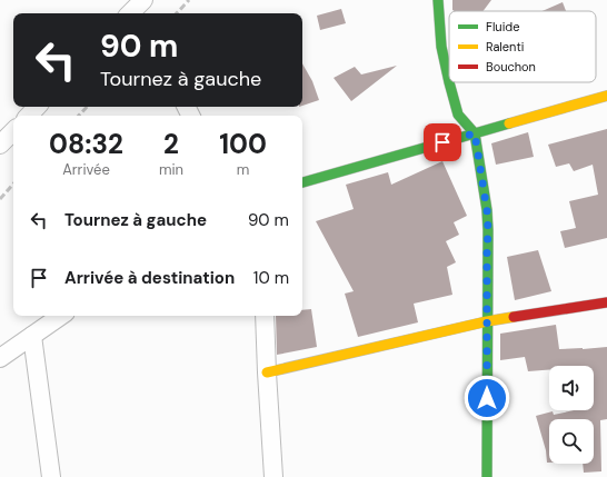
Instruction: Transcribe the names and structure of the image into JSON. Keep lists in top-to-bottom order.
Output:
{
  "legend": ["Fluide", "Ralenti", "Bouchon"],
  "page": {
    "turn": ["90 m", "Tournez à gauche"],
    "eta": [
      "08:32",
      "Arrivée",
      "2",
      "min",
      "100",
      "m"
    ],
    "list": [
      {
        "name": "Tournez à gauche",
        "value": "90 m"
      },
      {
        "name": "Arrivée à destination",
        "value": "10 m"
      }
    ]
  }
}
